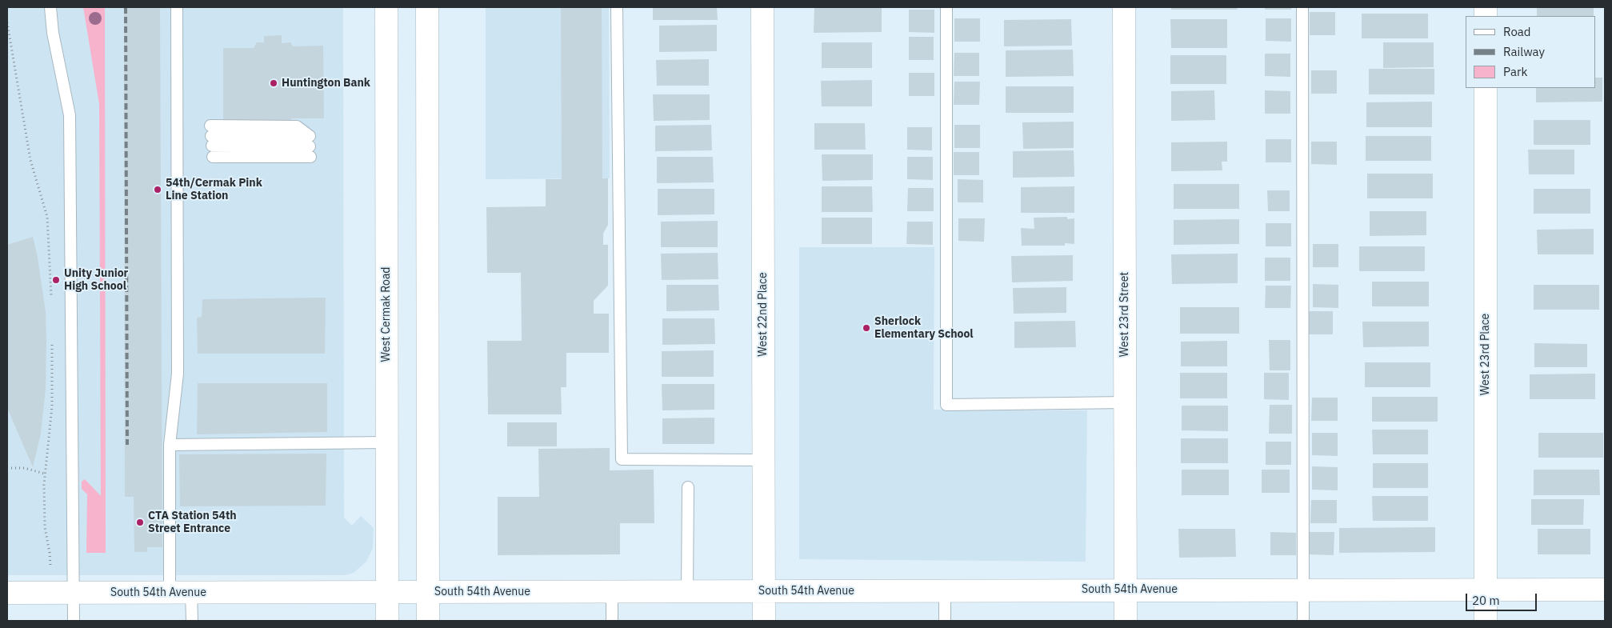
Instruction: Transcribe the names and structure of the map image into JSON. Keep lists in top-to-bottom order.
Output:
{
  "streets": {
    "street": [
      "West Cermak Road",
      "West 22nd Place",
      "West 23rd Street",
      "West 23rd Place",
      "South 54th Avenue"
    ]
  },
  "crossings": [
    ["West Cermak Road", "South 54th Avenue"],
    ["West 22nd Place", "South 54th Avenue"],
    ["West 23rd Street", "South 54th Avenue"],
    ["West 23rd Place", "South 54th Avenue"]
  ],
  "places": [
    "Huntington Bank",
    "54th/Cermak Pink Line Station",
    "Unity Junior High School",
    "Sherlock Elementary School",
    "CTA Station 54th Street Entrance"
  ],
  "legend": ["Road", "Railway", "Park"],
  "scale_bar": "20 m"
}
